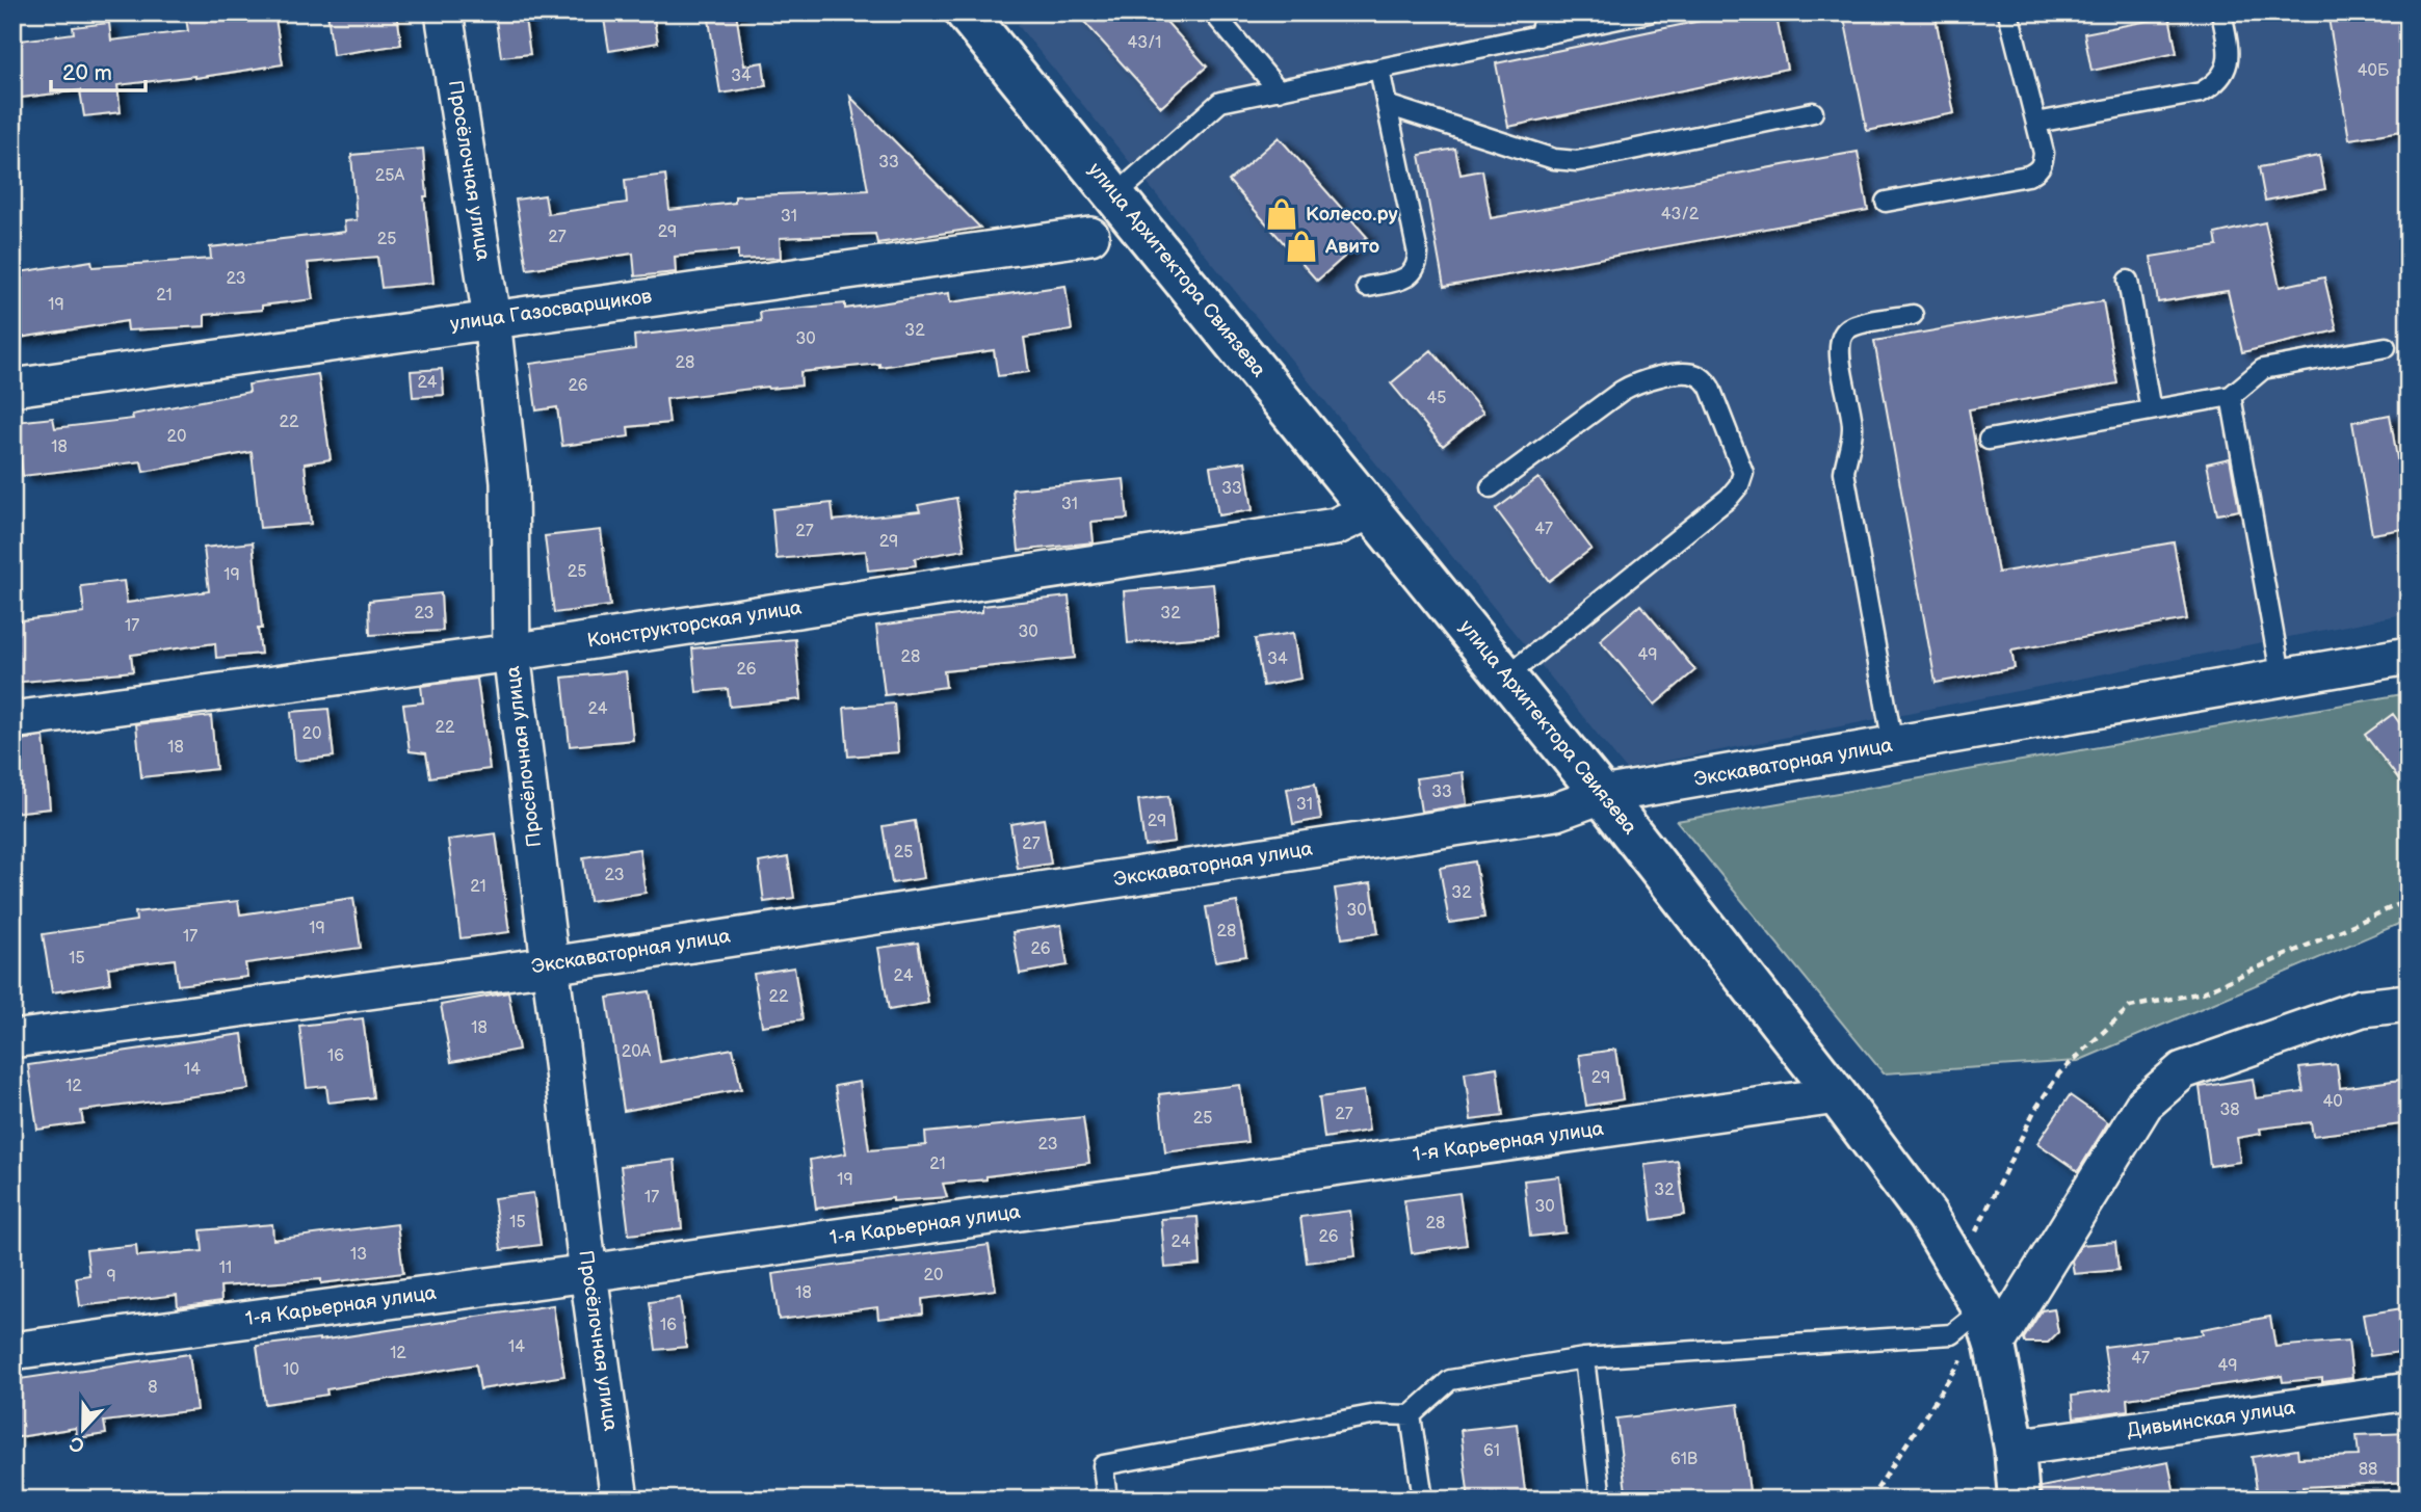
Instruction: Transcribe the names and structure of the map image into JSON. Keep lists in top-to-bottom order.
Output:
{
  "streets": {
    "main road": ["улица Архитектора Свиязева"],
    "street": [
      "Просёлочная улица",
      "улица Газосварщиков",
      "Конструкторская улица",
      "Экскаваторная улица",
      "1-я Карьерная улица",
      "Дивьинская улица"
    ]
  },
  "crossings": [
    ["Просёлочная улица", "улица Газосварщиков"],
    ["Просёлочная улица", "Конструкторская улица"],
    ["Просёлочная улица", "Экскаваторная улица"],
    ["Просёлочная улица", "1-я Карьерная улица"],
    ["улица Архитектора Свиязева", "Конструкторская улица"],
    ["улица Архитектора Свиязева", "Экскаваторная улица"],
    ["улица Архитектора Свиязева", "1-я Карьерная улица"],
    ["улица Архитектора Свиязева", "Дивьинская улица"]
  ],
  "places": {
    "shop": ["Колесо.ру", "Авито"]
  },
  "house_numbers": [
    "43/1",
    "40Б",
    "34",
    "33",
    "25А",
    "43/2",
    "31",
    "29",
    "27",
    "25",
    "23",
    "21",
    "19",
    "32",
    "30",
    "28",
    "24",
    "26",
    "45",
    "22",
    "20",
    "18",
    "33",
    "31",
    "47",
    "27",
    "29",
    "25",
    "19",
    "23",
    "32",
    "17",
    "30",
    "49",
    "28",
    "34",
    "26",
    "24",
    "22",
    "20",
    "18",
    "33",
    "31",
    "29",
    "27",
    "25",
    "23",
    "21",
    "32",
    "30",
    "19",
    "28",
    "17",
    "26",
    "15",
    "24",
    "22",
    "18",
    "20А",
    "16",
    "14",
    "29",
    "12",
    "40",
    "38",
    "27",
    "25",
    "23",
    "21",
    "19",
    "32",
    "17",
    "30",
    "15",
    "28",
    "26",
    "24",
    "13",
    "11",
    "20",
    "9",
    "18",
    "16",
    "14",
    "12",
    "47",
    "49",
    "10",
    "8",
    "61",
    "61В",
    "88"
  ],
  "scale_bar": "20 m",
  "north": "bottom"
}
